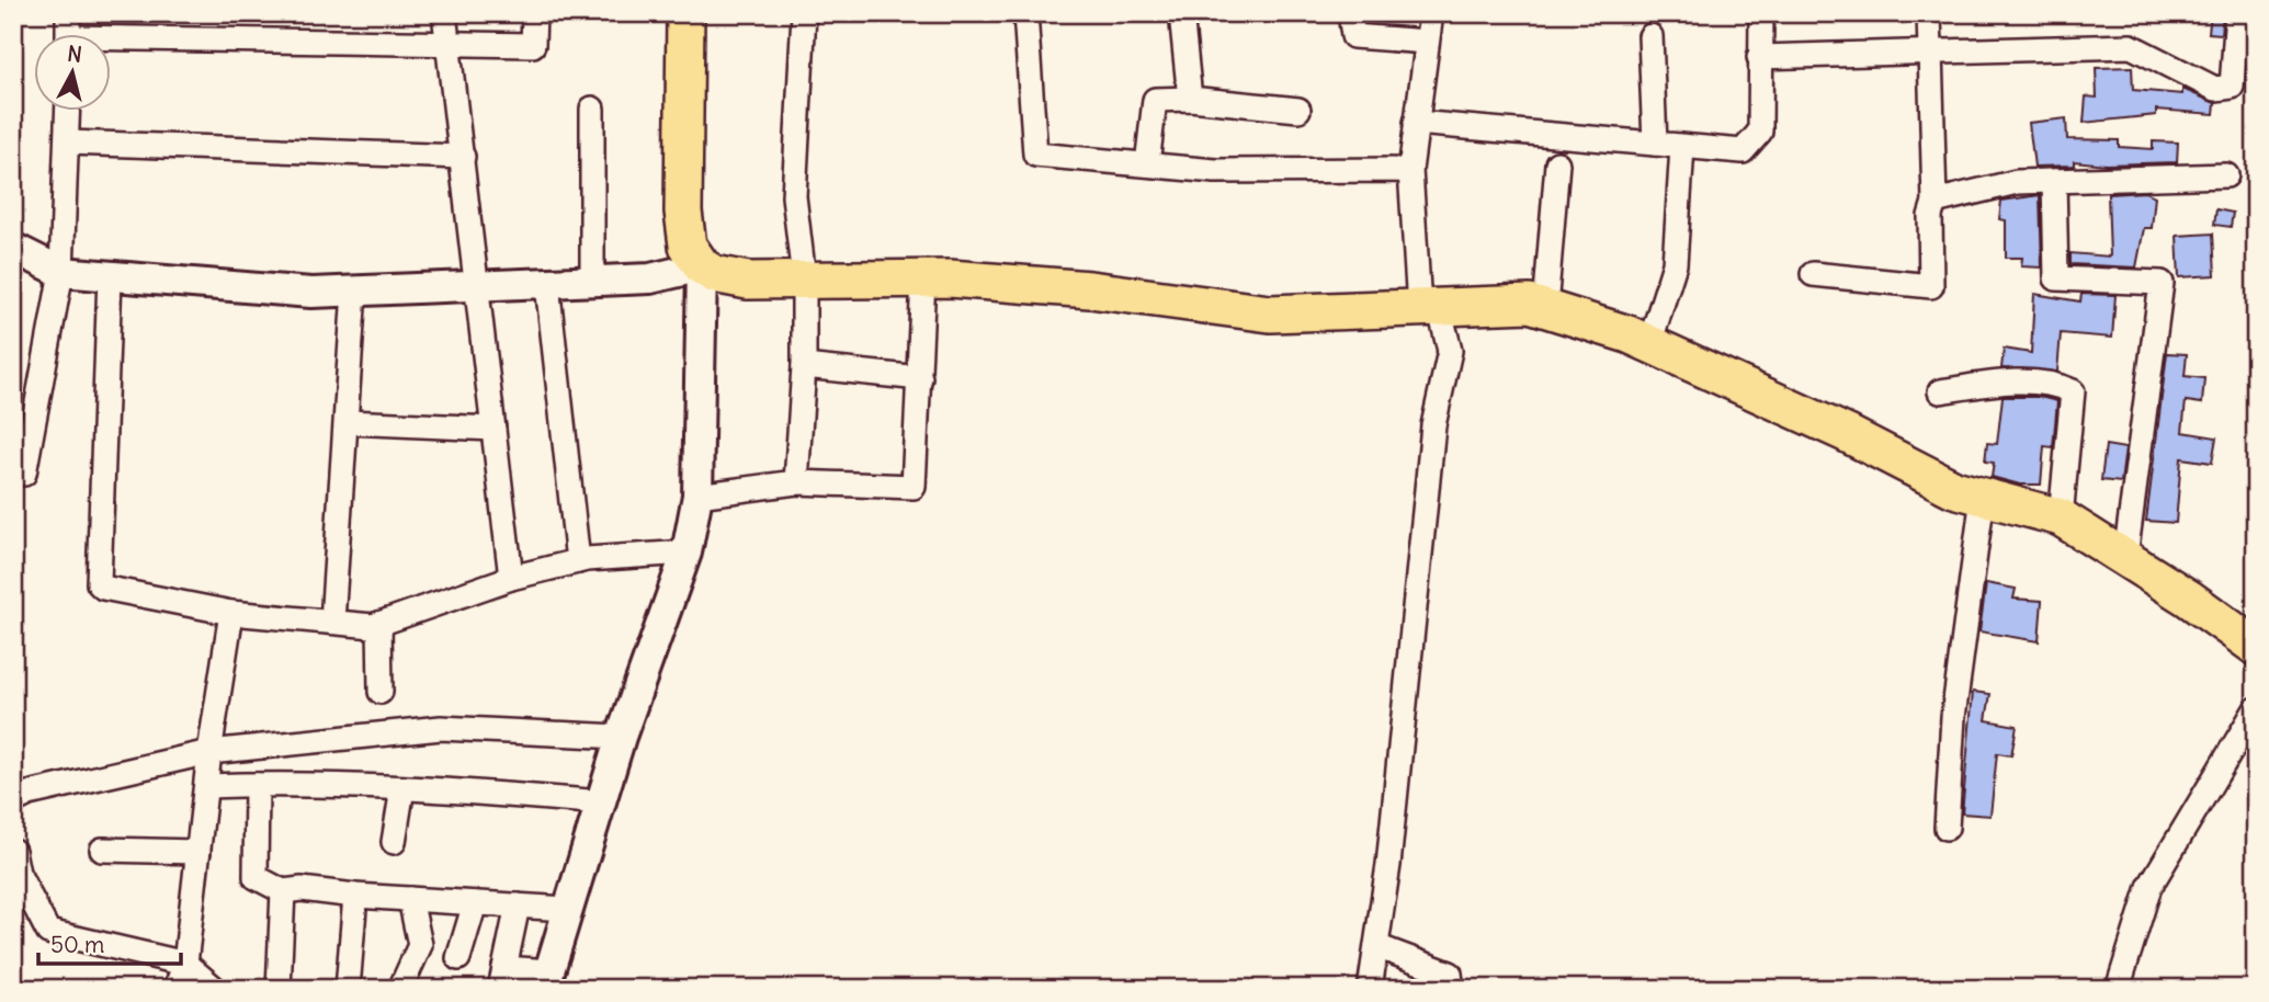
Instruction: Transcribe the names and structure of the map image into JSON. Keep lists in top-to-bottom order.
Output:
{
  "scale_bar": "50 m",
  "north": "top"
}
